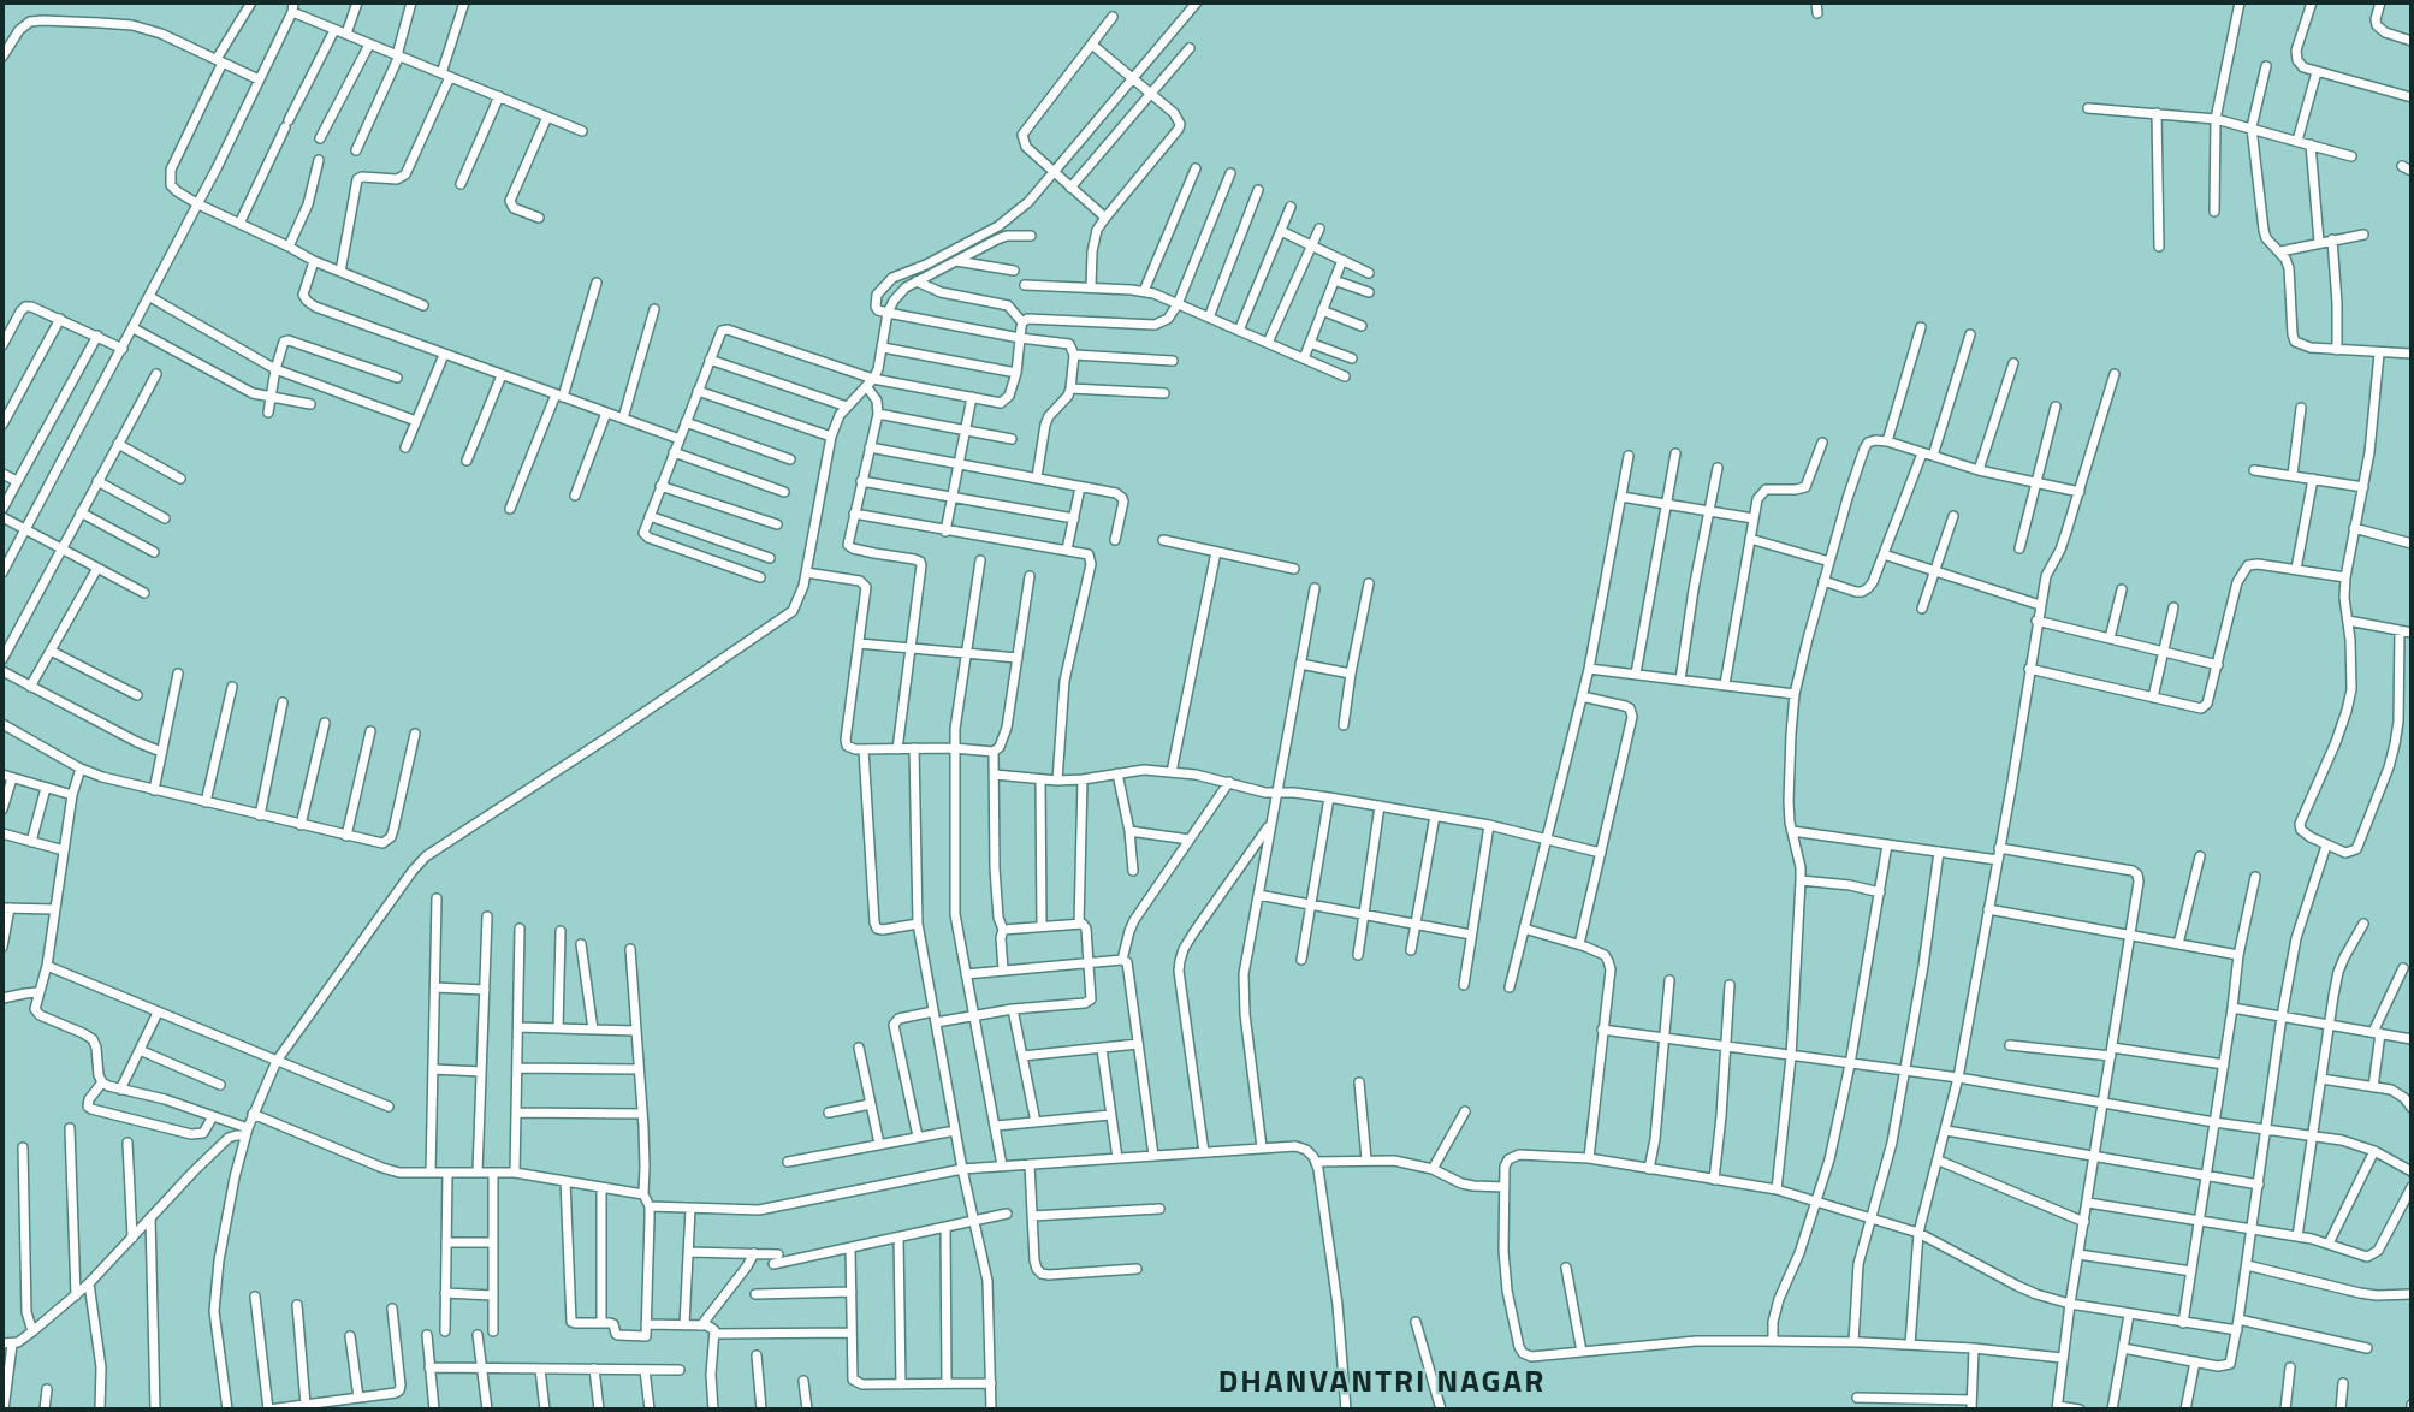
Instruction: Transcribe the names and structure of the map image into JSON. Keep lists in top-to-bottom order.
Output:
{
  "districts": ["DHANVANTRI NAGAR"]
}
